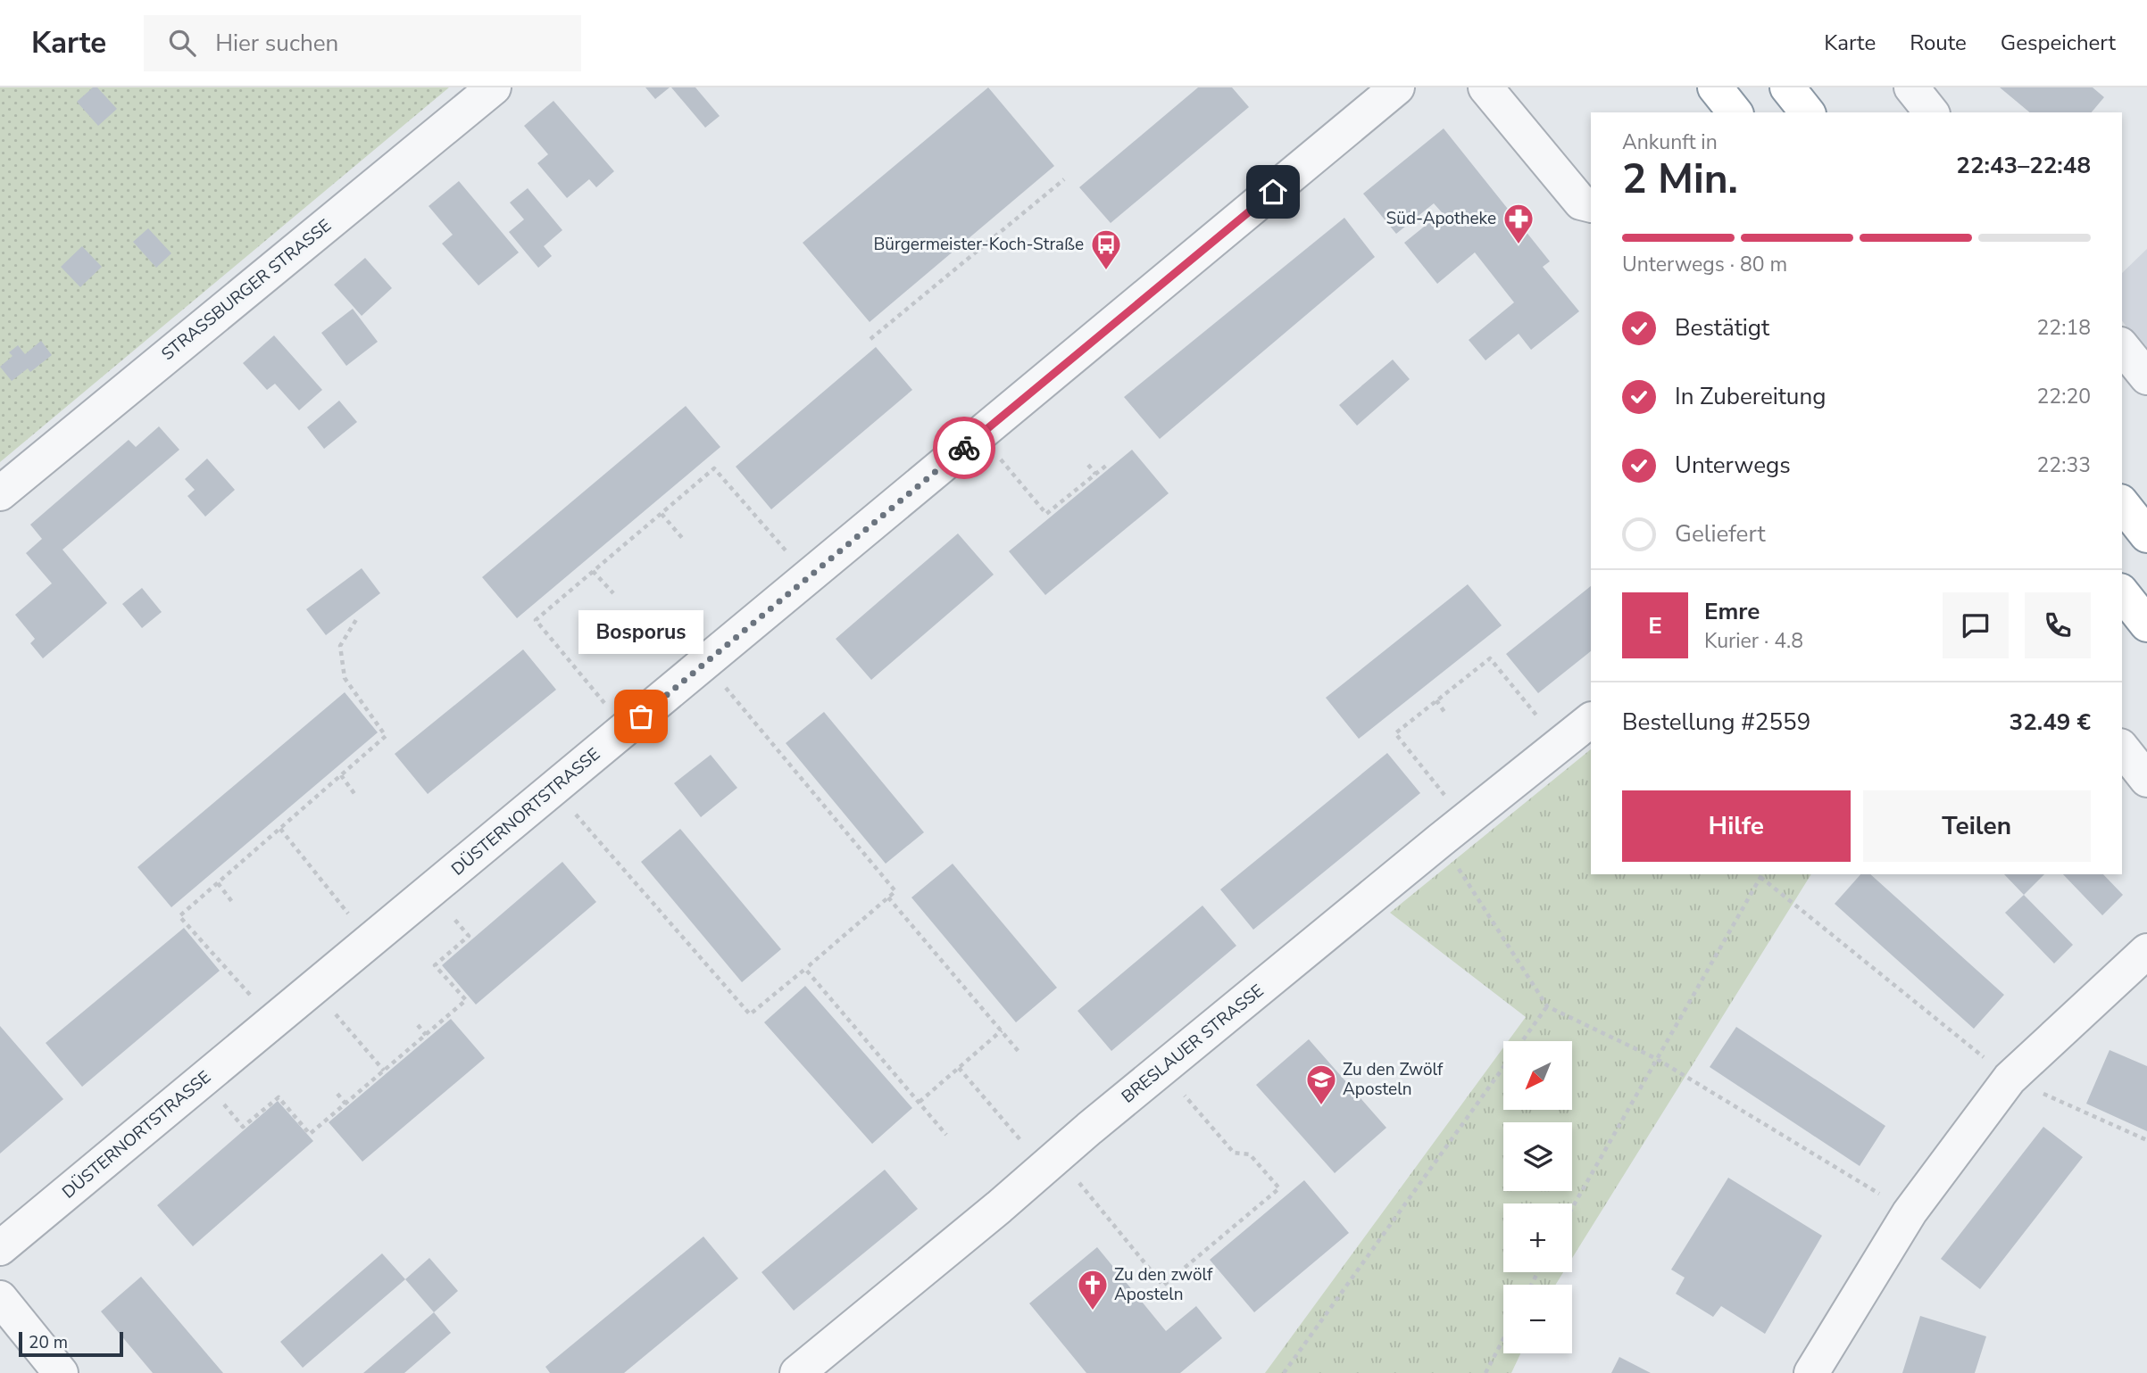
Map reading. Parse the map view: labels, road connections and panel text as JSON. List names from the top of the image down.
{
  "streets": {
    "street": ["STRASSBURGER STRASSE", "DÜSTERNORTSTRASSE", "BRESLAUER STRASSE"]
  },
  "places": {
    "pharmacy": ["Süd-Apotheke"],
    "bus stop": ["Bürgermeister-Koch-Straße"],
    "other": ["Bosporus"],
    "school or university": ["Zu den Zwölf Aposteln"],
    "church": ["Zu den zwölf Aposteln"]
  },
  "scale_bar": "20 m",
  "north": "bottom left",
  "page": {
    "header": "Karte",
    "search": "Hier suchen",
    "nav": ["Karte", "Route", "Gespeichert"],
    "heading": ["2 Min.", "Ankunft in", "22:43–22:48"],
    "panel": [
      "Emre",
      "Kurier · 4.8",
      "Bestellung #2559",
      "32.49 €"
    ],
    "bar": "Unterwegs · 80 m",
    "list": [
      ["Bestätigt", "22:18"],
      ["In Zubereitung", "22:20"],
      ["Unterwegs", "22:33"],
      "Geliefert"
    ],
    "round": "E",
    "bubble": "Bosporus",
    "buttons": ["Hilfe", "Teilen"],
    "map_buttons": ["+", "−"],
    "scale": "20 m"
  }
}
